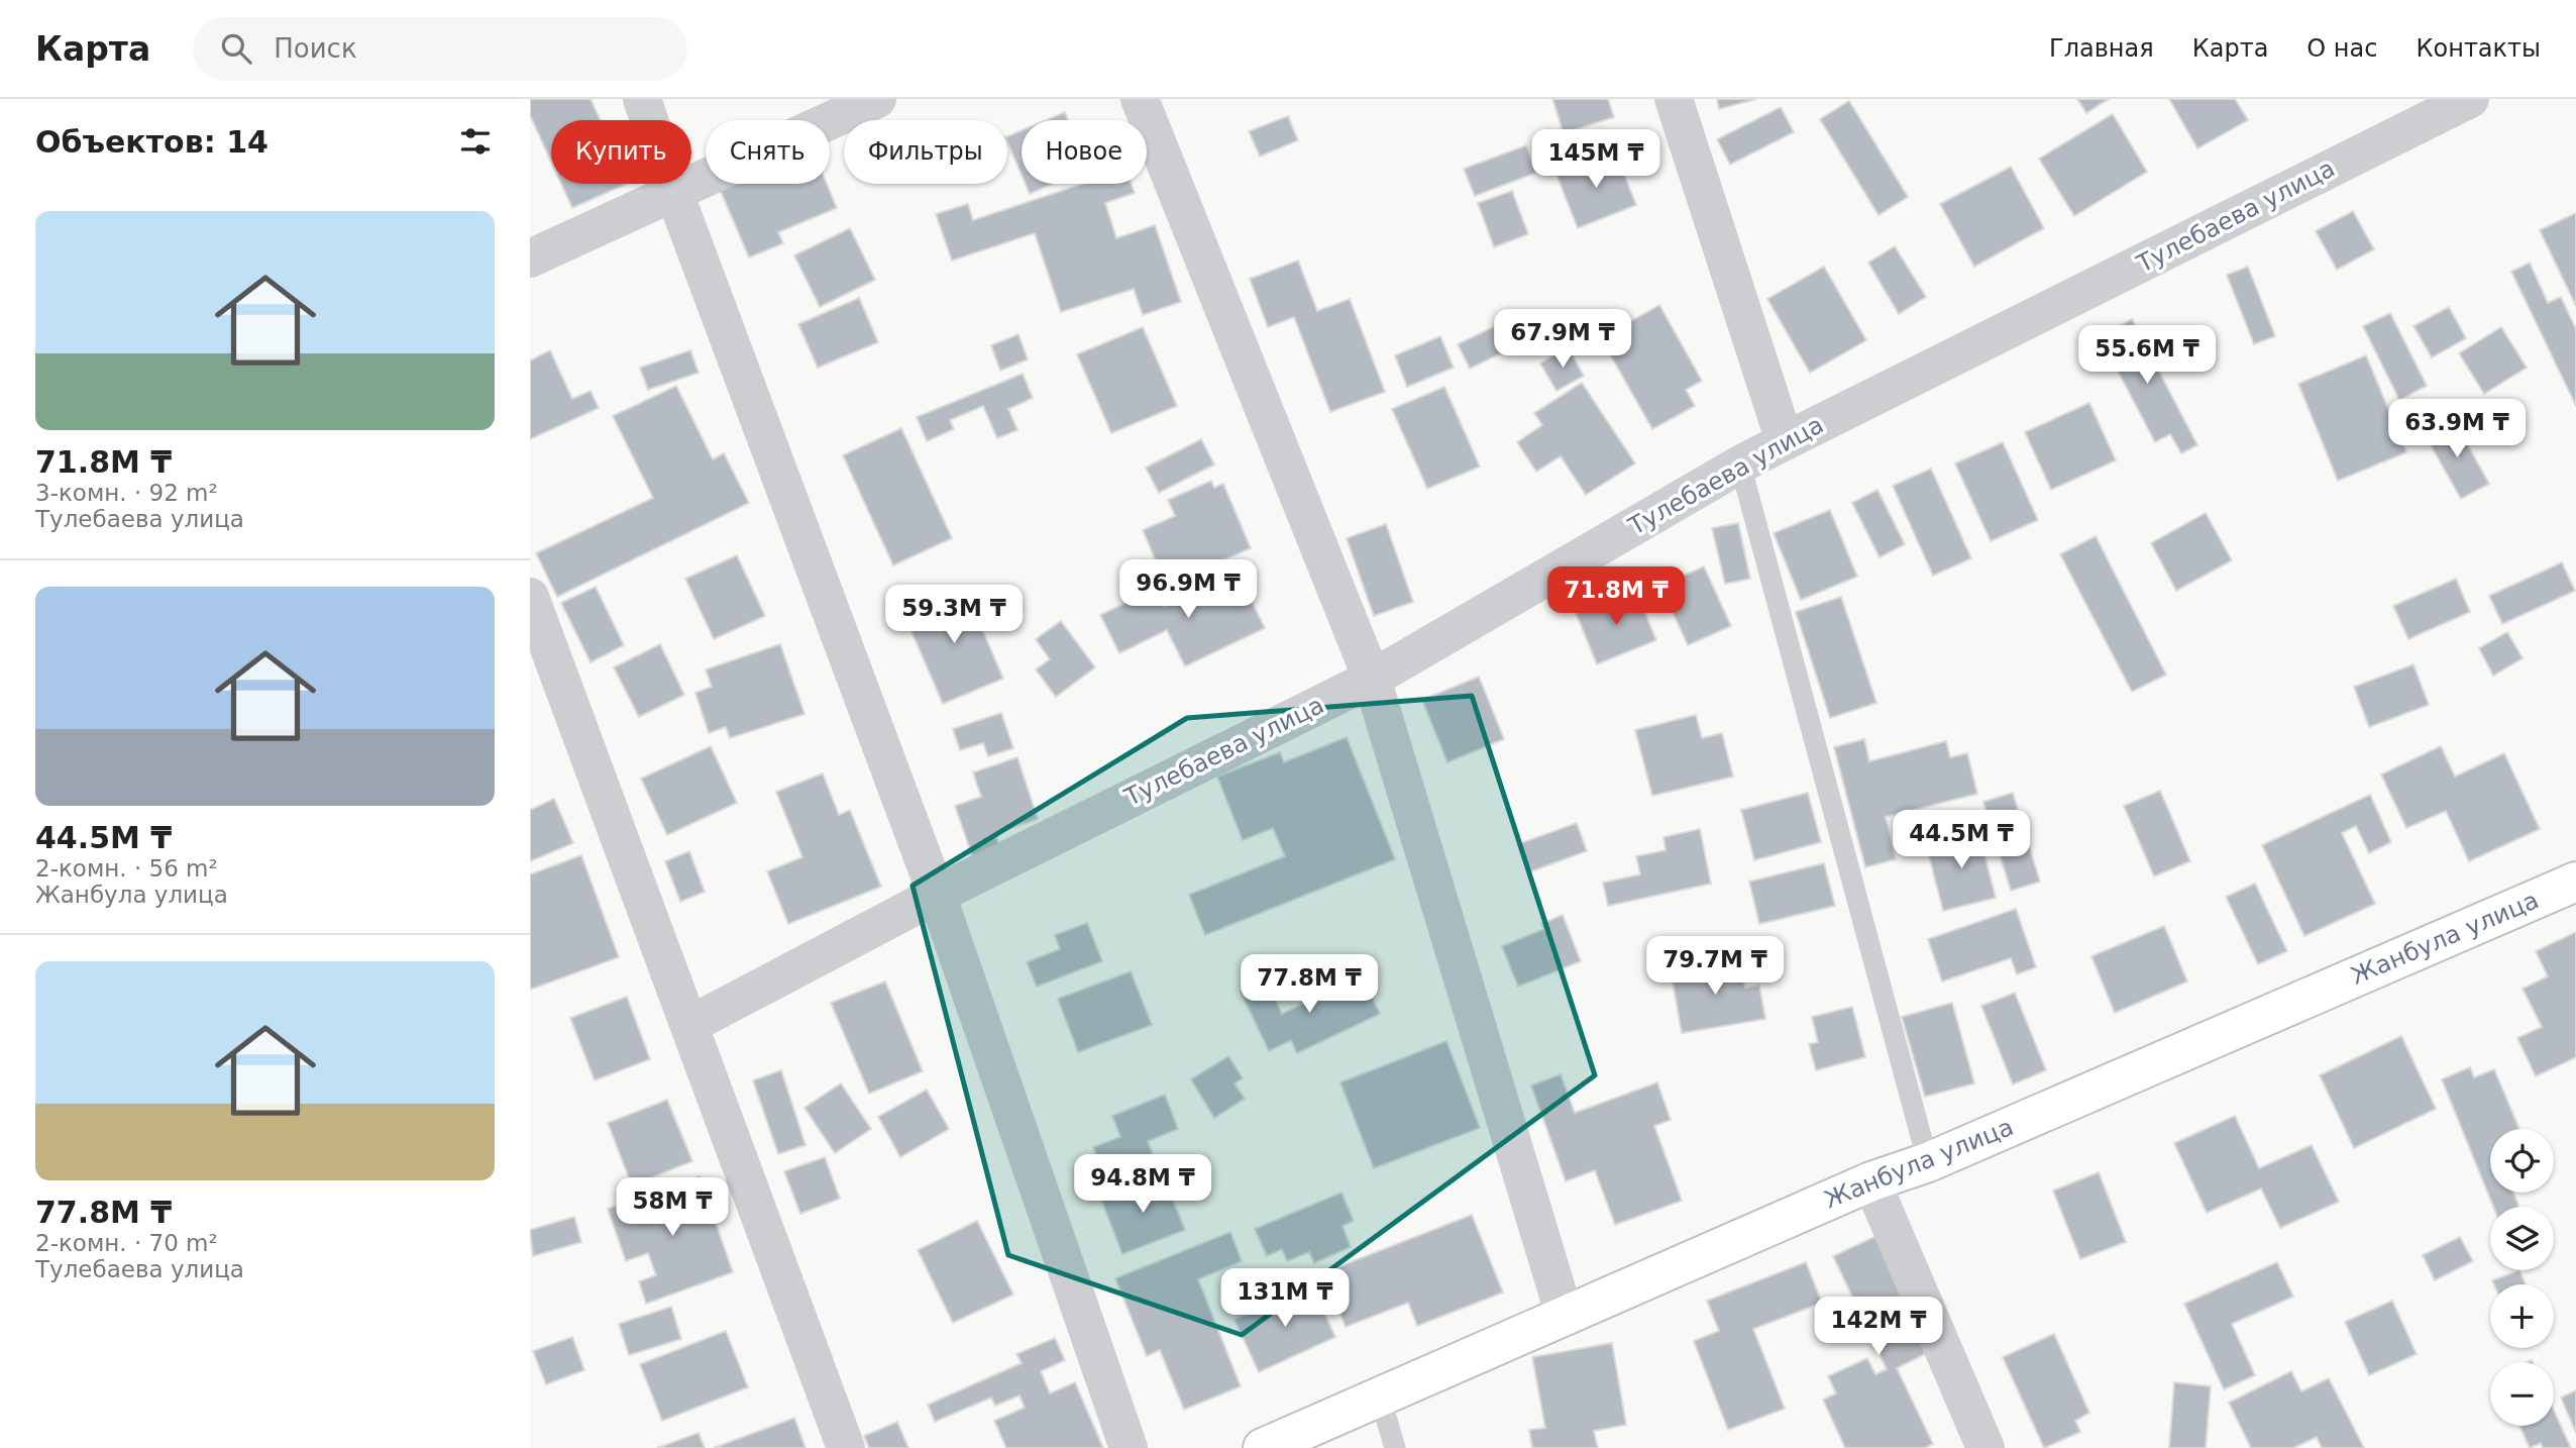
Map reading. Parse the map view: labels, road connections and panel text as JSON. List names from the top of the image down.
{
  "streets": {
    "street": ["Тулебаева улица", "Жанбула улица"]
  },
  "page": {
    "header": "Карта",
    "search": "Поиск",
    "nav": [
      "Главная",
      "Карта",
      "О нас",
      "Контакты"
    ],
    "heading": "Объектов: 14",
    "chip": [
      "Купить",
      "Снять",
      "Фильтры",
      "Новое"
    ],
    "price": [
      "145M ₸",
      "67.9M ₸",
      "55.6M ₸",
      "63.9M ₸",
      "96.9M ₸",
      "71.8M ₸",
      "59.3M ₸",
      "44.5M ₸",
      "79.7M ₸",
      "77.8M ₸",
      "94.8M ₸",
      "58M ₸",
      "131M ₸",
      "142M ₸"
    ],
    "list": [
      {
        "name": "71.8M ₸",
        "note": "3-комн. · 92 m² · Тулебаева улица"
      },
      {
        "name": "44.5M ₸",
        "note": "2-комн. · 56 m² · Жанбула улица"
      },
      {
        "name": "77.8M ₸",
        "note": "2-комн. · 70 m² · Тулебаева улица"
      }
    ],
    "map_buttons": ["+", "−"]
  }
}
